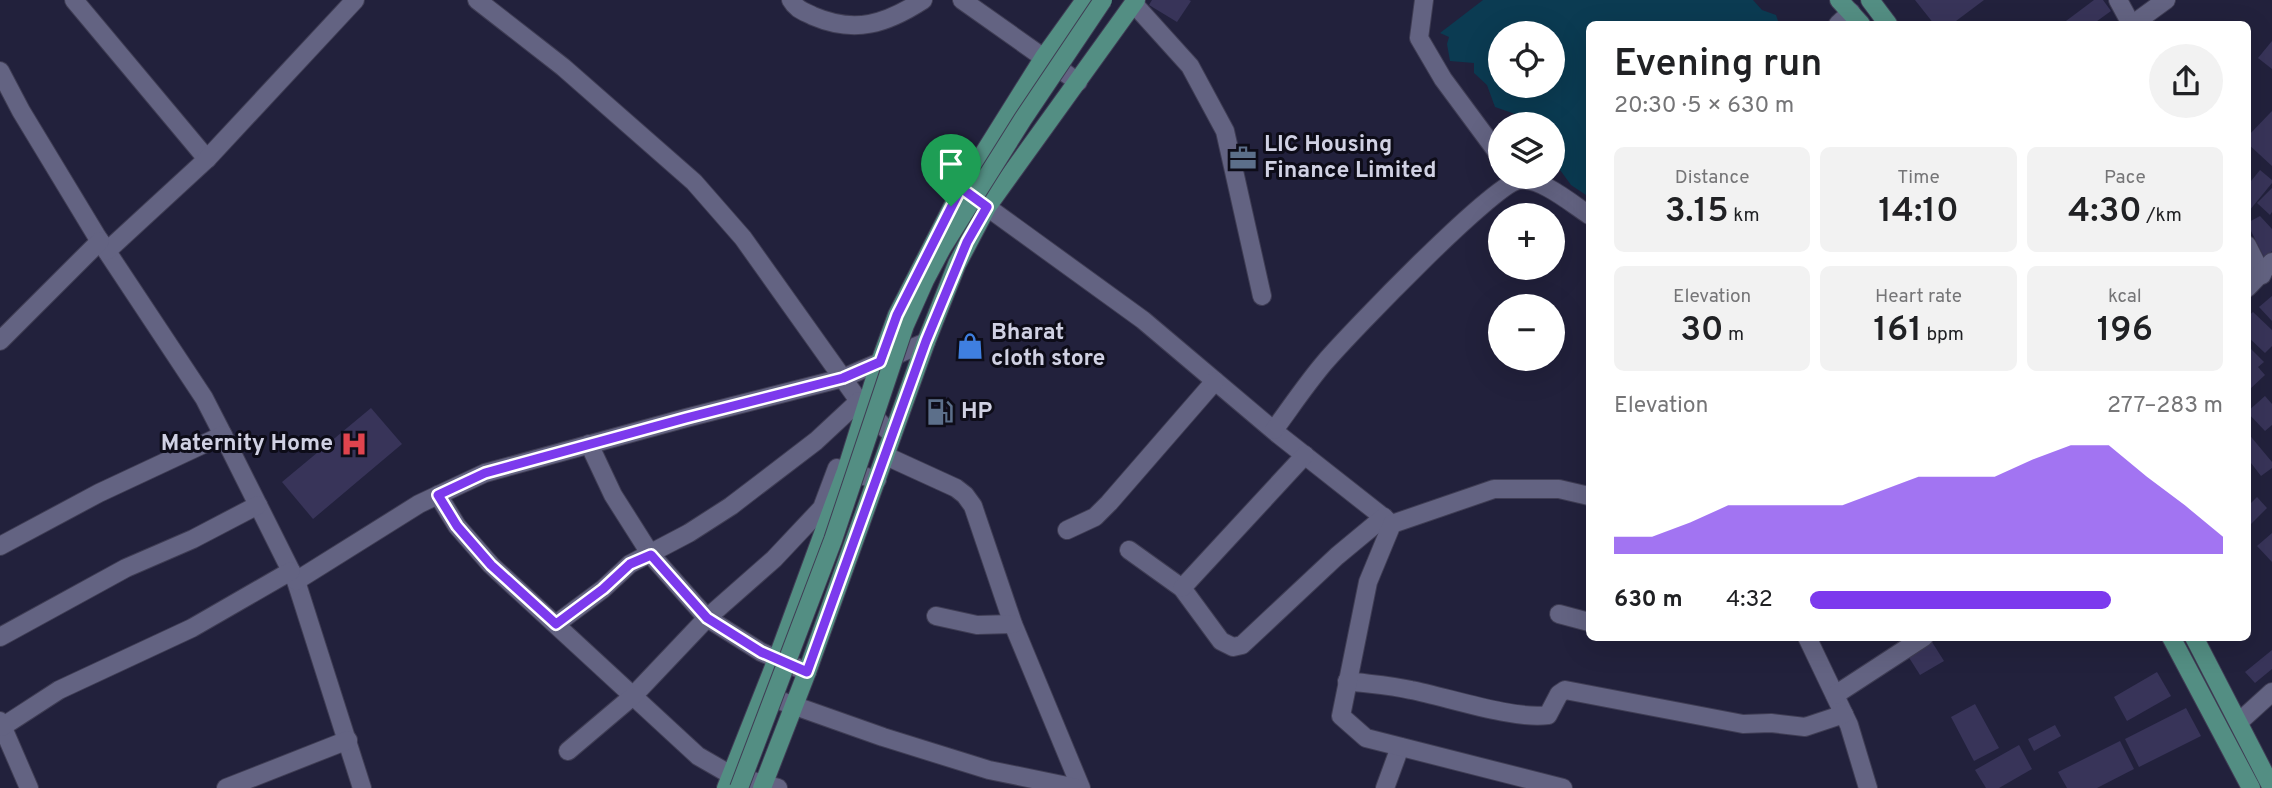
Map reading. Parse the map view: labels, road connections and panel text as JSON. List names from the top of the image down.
{
  "places": {
    "office": ["LIC Housing Finance Limited"],
    "shop": ["Bharat cloth store"],
    "fuel station": ["HP"],
    "hospital": ["Maternity Home"]
  },
  "page": {
    "map_buttons": ["+", "−"],
    "heading": ["Evening run", "20:30 · 5 × 630 m"],
    "stats": [
      ["Distance", "3.15 km"],
      ["Time", "14:10"],
      ["Pace", "4:30 /km"],
      ["Elevation", "30 m"],
      ["Heart rate", "161 bpm"],
      ["kcal", "196"]
    ],
    "chart": ["Elevation", "277–283 m"],
    "list": [
      {
        "name": "630 m",
        "note": "4:32"
      }
    ]
  }
}
